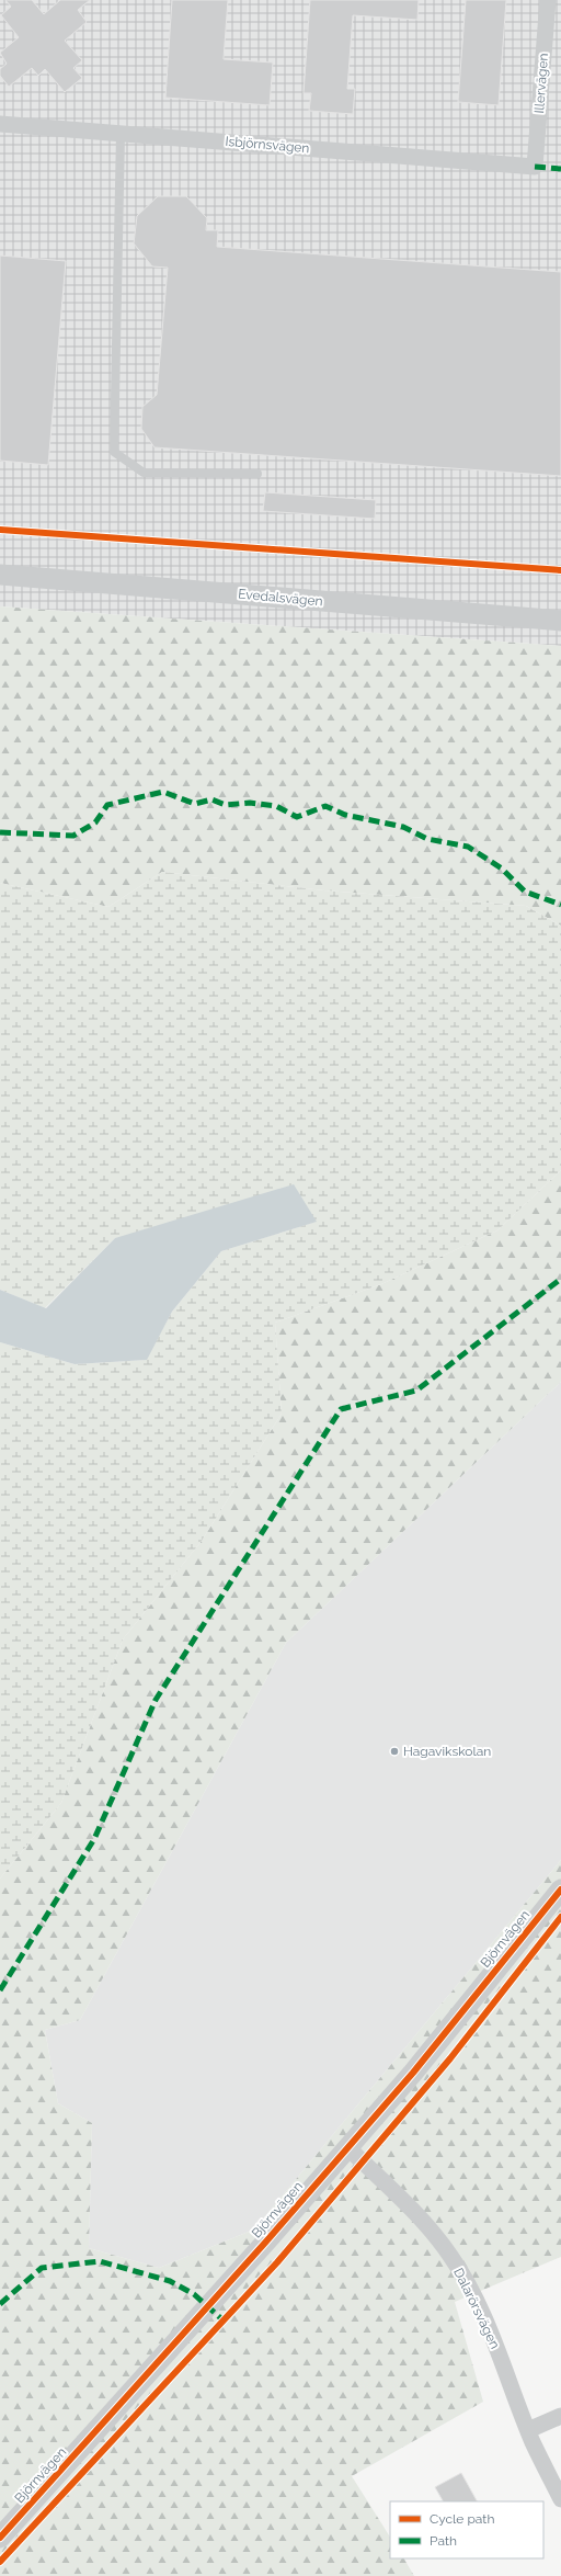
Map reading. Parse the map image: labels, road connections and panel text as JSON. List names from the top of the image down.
{
  "streets": {
    "street": [
      "Illervägen",
      "Isbjörnsvägen",
      "Evedalsvägen",
      "Björnvägen",
      "Dalarörsvägen"
    ]
  },
  "crossings": [
    ["Illervägen", "Isbjörnsvägen"],
    ["Björnvägen", "Dalarörsvägen"]
  ],
  "places": ["Hagavikskolan"],
  "legend": ["Cycle path", "Path"]
}
